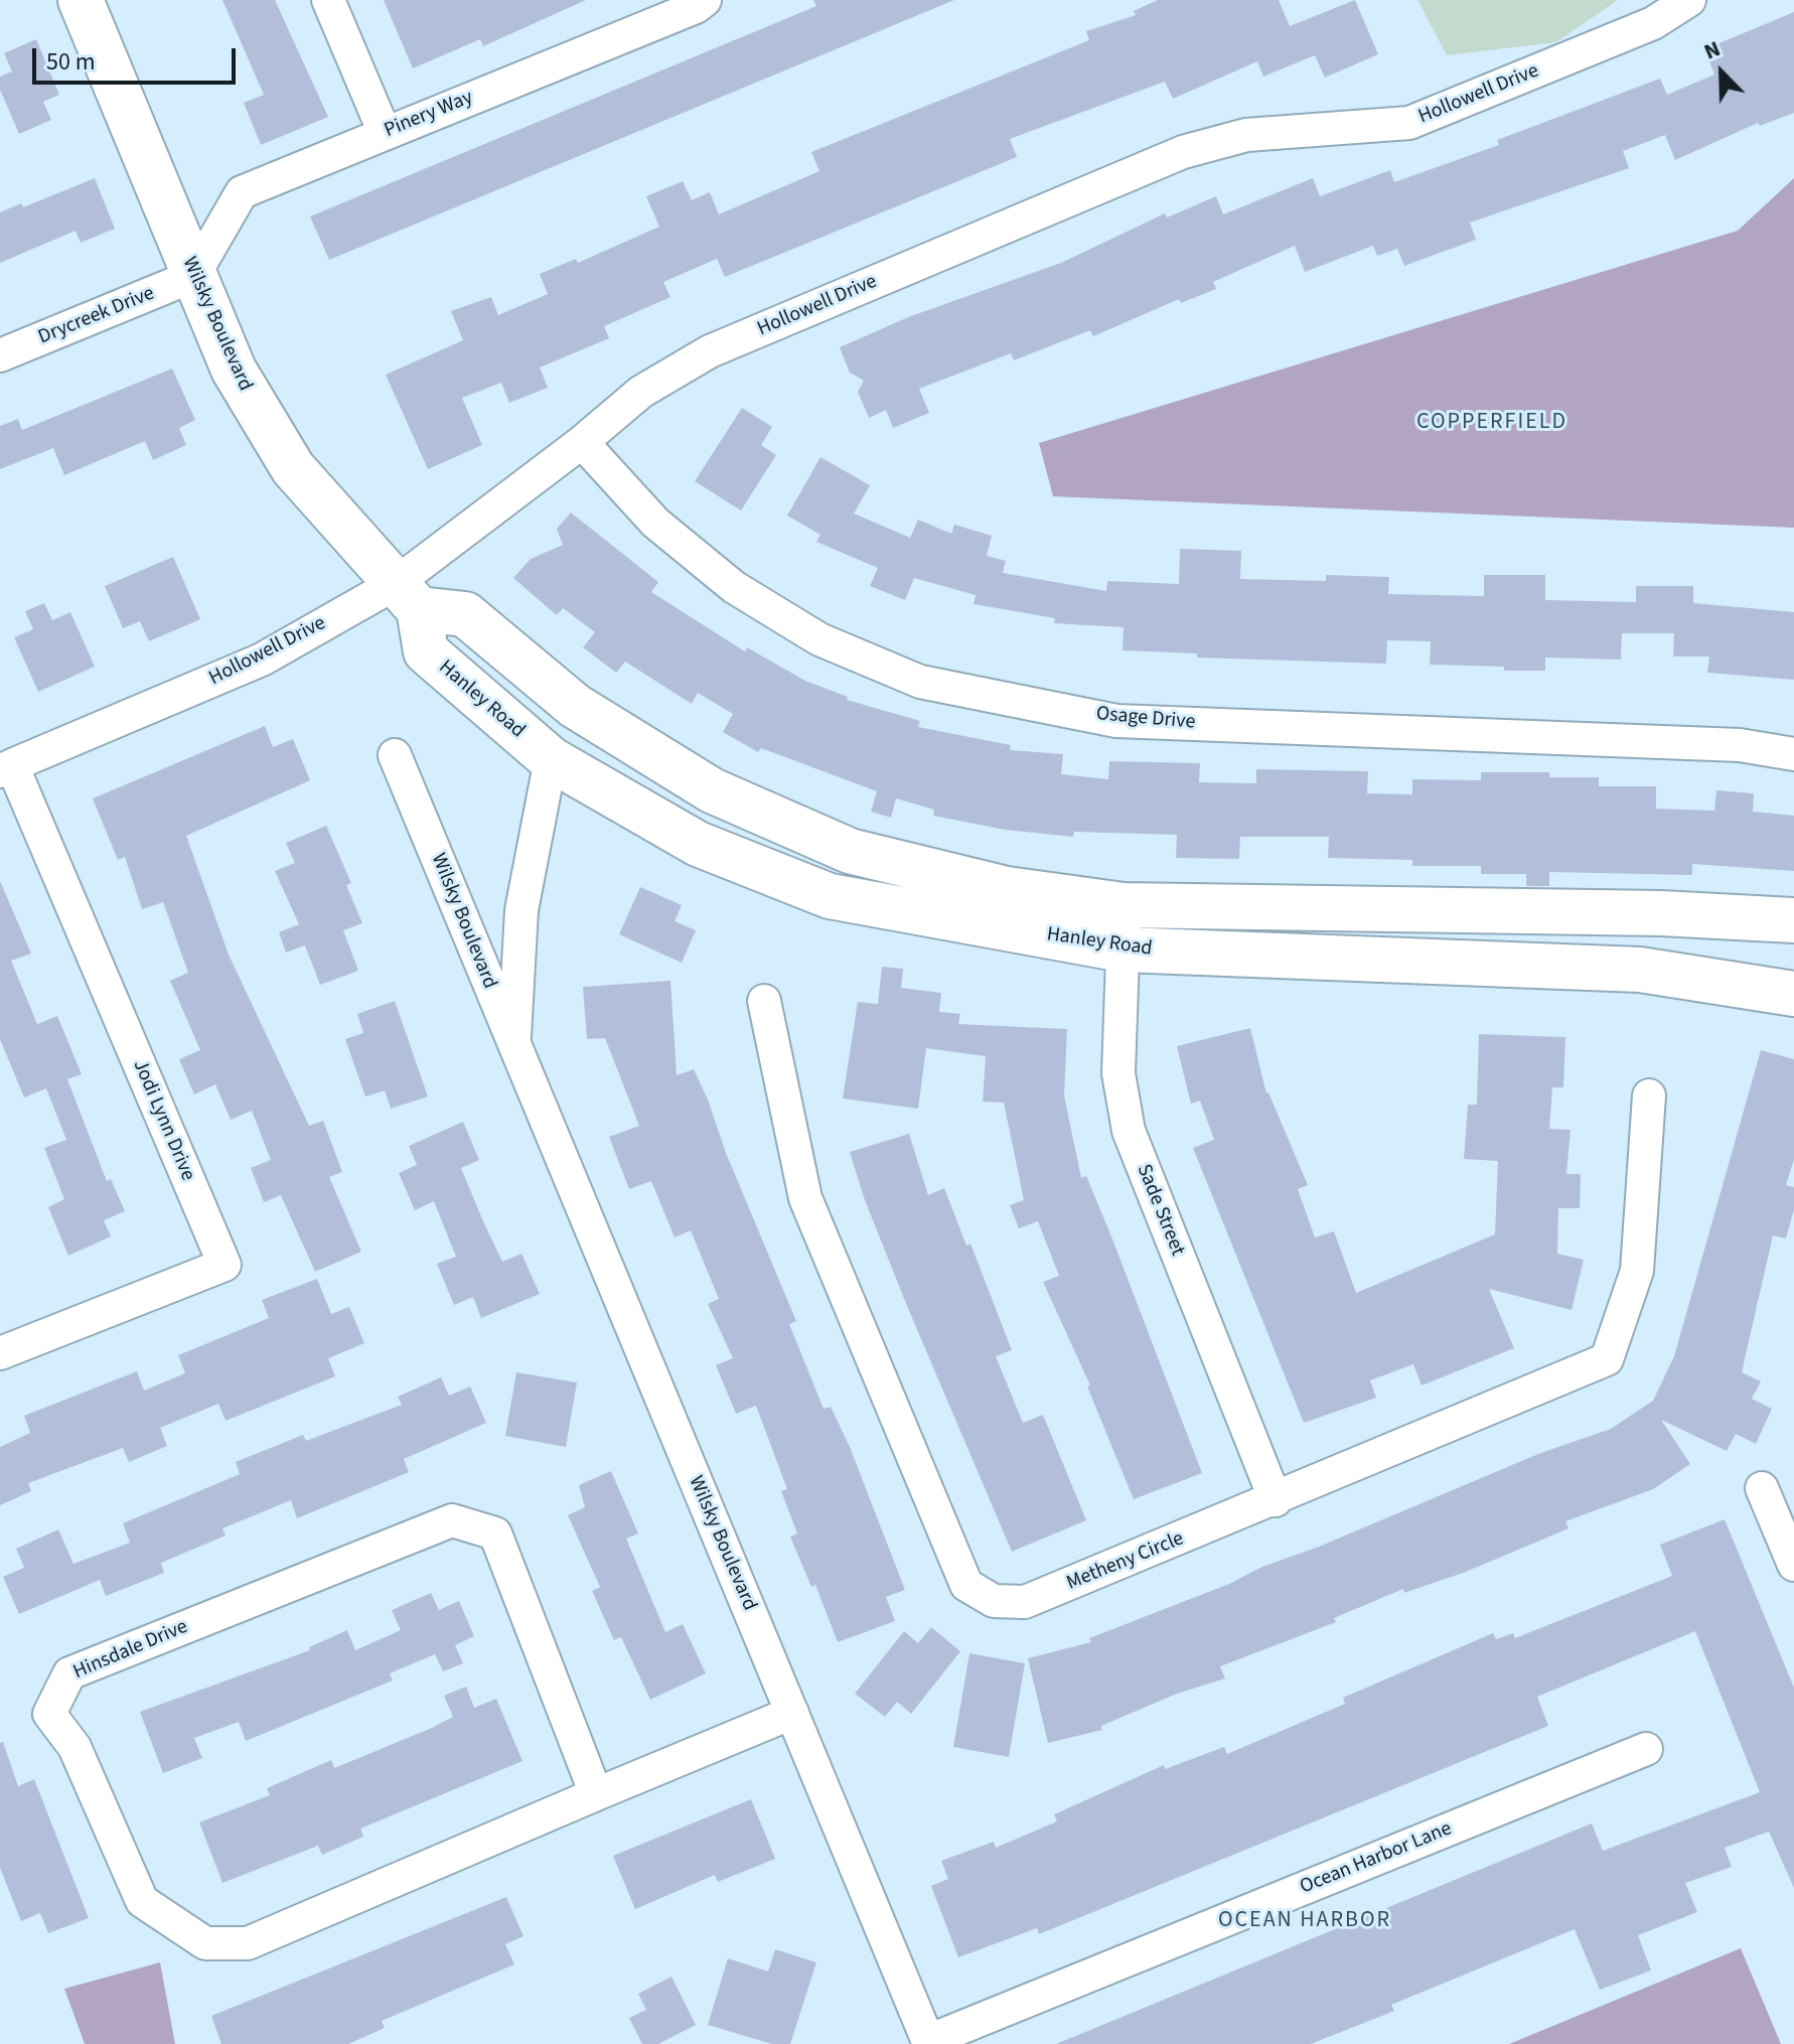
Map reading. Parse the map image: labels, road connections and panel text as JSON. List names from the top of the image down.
{
  "streets": {
    "main road": ["Wilsky Boulevard", "Hanley Road"],
    "street": [
      "Hollowell Drive",
      "Pinery Way",
      "Drycreek Drive",
      "Osage Drive",
      "Jodi Lynn Drive",
      "Sade Street",
      "Metheny Circle",
      "Hinsdale Drive",
      "Ocean Harbor Lane"
    ]
  },
  "crossings": [
    ["Hollowell Drive", "Wilsky Boulevard"],
    ["Hollowell Drive", "Hanley Road"],
    ["Hollowell Drive", "Osage Drive"],
    ["Hollowell Drive", "Jodi Lynn Drive"],
    ["Pinery Way", "Drycreek Drive"],
    ["Pinery Way", "Wilsky Boulevard"],
    ["Drycreek Drive", "Wilsky Boulevard"],
    ["Wilsky Boulevard", "Hanley Road"],
    ["Wilsky Boulevard", "Hinsdale Drive"],
    ["Wilsky Boulevard", "Ocean Harbor Lane"],
    ["Hanley Road", "Sade Street"],
    ["Sade Street", "Metheny Circle"]
  ],
  "districts": ["COPPERFIELD", "OCEAN HARBOR"],
  "scale_bar": "50 m",
  "north": "top left"
}
